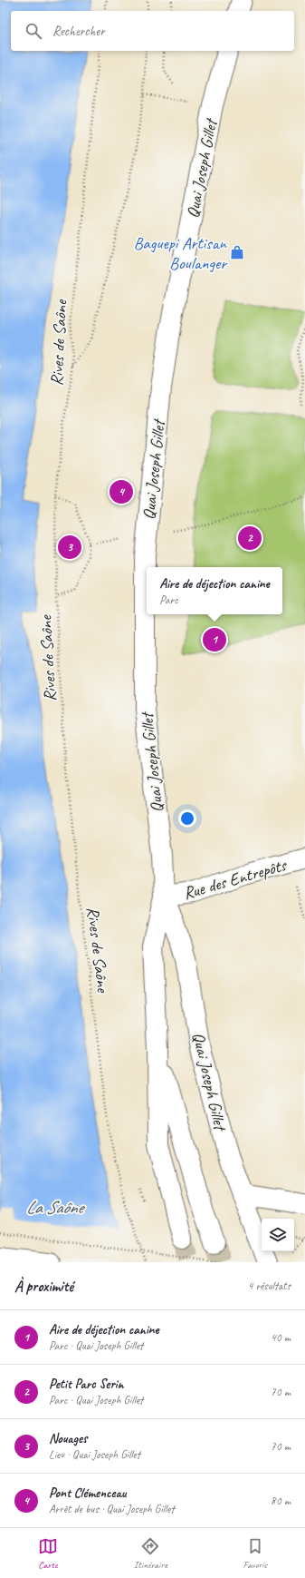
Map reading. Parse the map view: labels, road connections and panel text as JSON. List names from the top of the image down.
{
  "streets": {
    "main road": ["Quai Joseph Gillet", "Rue des Entrepôts"],
    "path": ["Rives de Saône"]
  },
  "crossings": [
    ["Quai Joseph Gillet", "Rue des Entrepôts"]
  ],
  "water": ["La Saône"],
  "places": {
    "shop": ["Baguepi Artisan Boulanger"]
  },
  "page": {
    "search": "Rechercher",
    "pins": [
      "4",
      "2",
      "3",
      "1"
    ],
    "popup": ["Aire de déjection canine", "Parc"],
    "heading": ["À proximité", "4 résultats"],
    "list": [
      {
        "mark": "1",
        "name": "Aire de déjection canine",
        "note": "Parc · Quai Joseph Gillet",
        "value": "40 m"
      },
      {
        "mark": "2",
        "name": "Petit Parc Serin",
        "note": "Parc · Quai Joseph Gillet",
        "value": "70 m"
      },
      {
        "mark": "3",
        "name": "Nouages",
        "note": "Lieu · Quai Joseph Gillet",
        "value": "70 m"
      },
      {
        "mark": "4",
        "name": "Pont Clémenceau",
        "note": "Arrêt de bus · Quai Joseph Gillet",
        "value": "80 m"
      }
    ],
    "nav": ["Carte", "Itinéraire", "Favoris"]
  }
}
